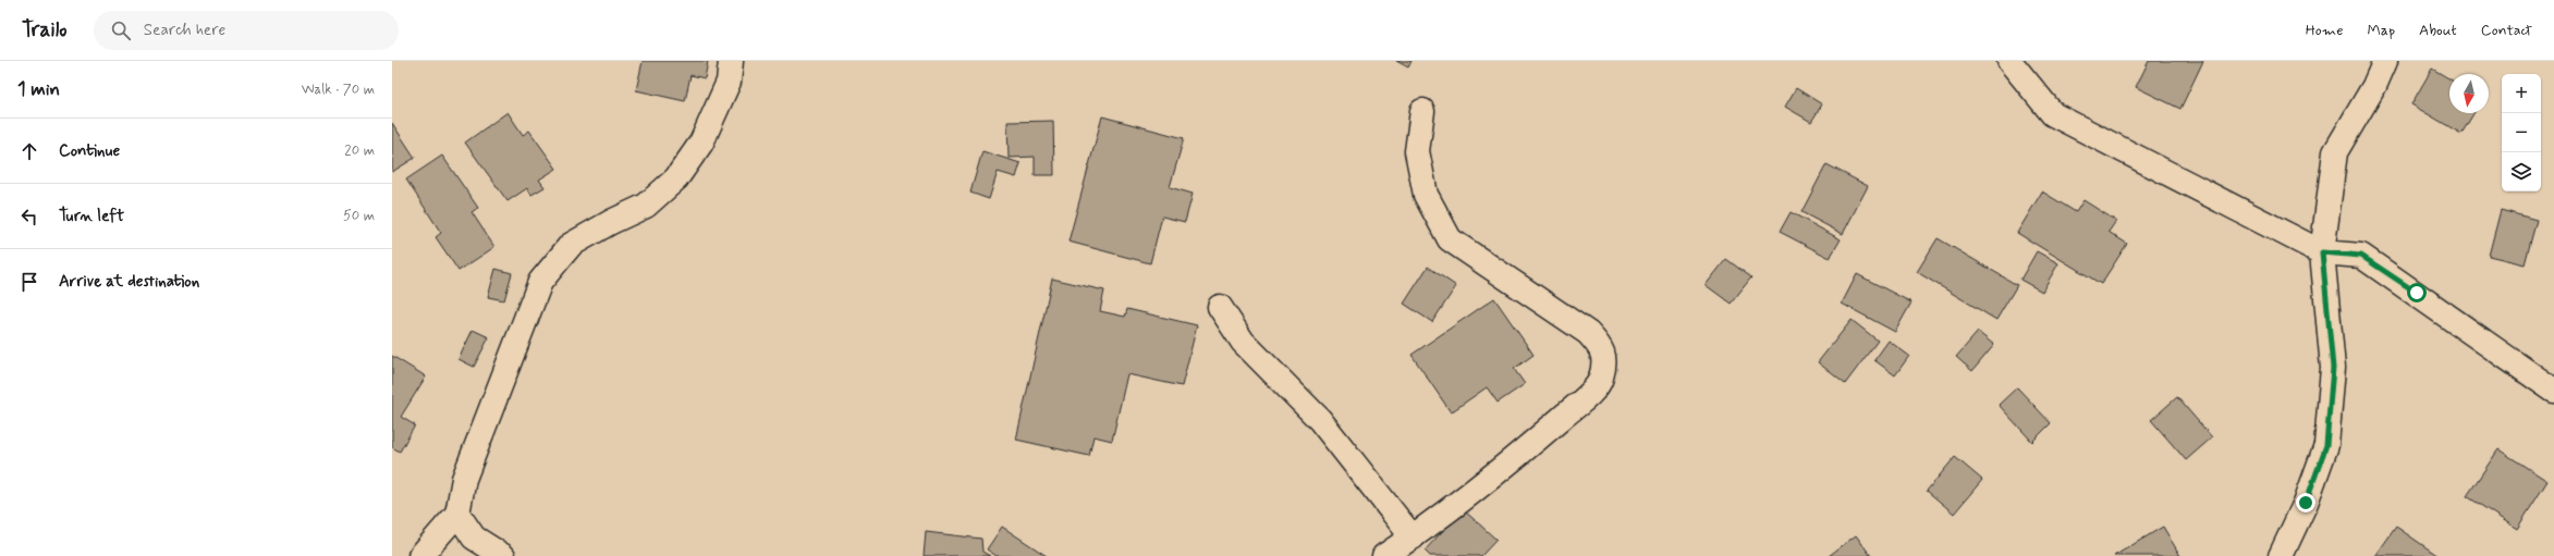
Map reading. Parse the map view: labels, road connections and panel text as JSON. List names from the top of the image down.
{
  "north": "bottom",
  "page": {
    "header": "Trailo",
    "search": "Search here",
    "nav": [
      "Home",
      "Map",
      "About",
      "Contact"
    ],
    "heading": ["1 min", "Walk · 70 m"],
    "map_buttons": ["+", "−"],
    "list": [
      ["Continue", "20 m"],
      ["Turn left", "50 m"],
      "Arrive at destination"
    ]
  }
}
